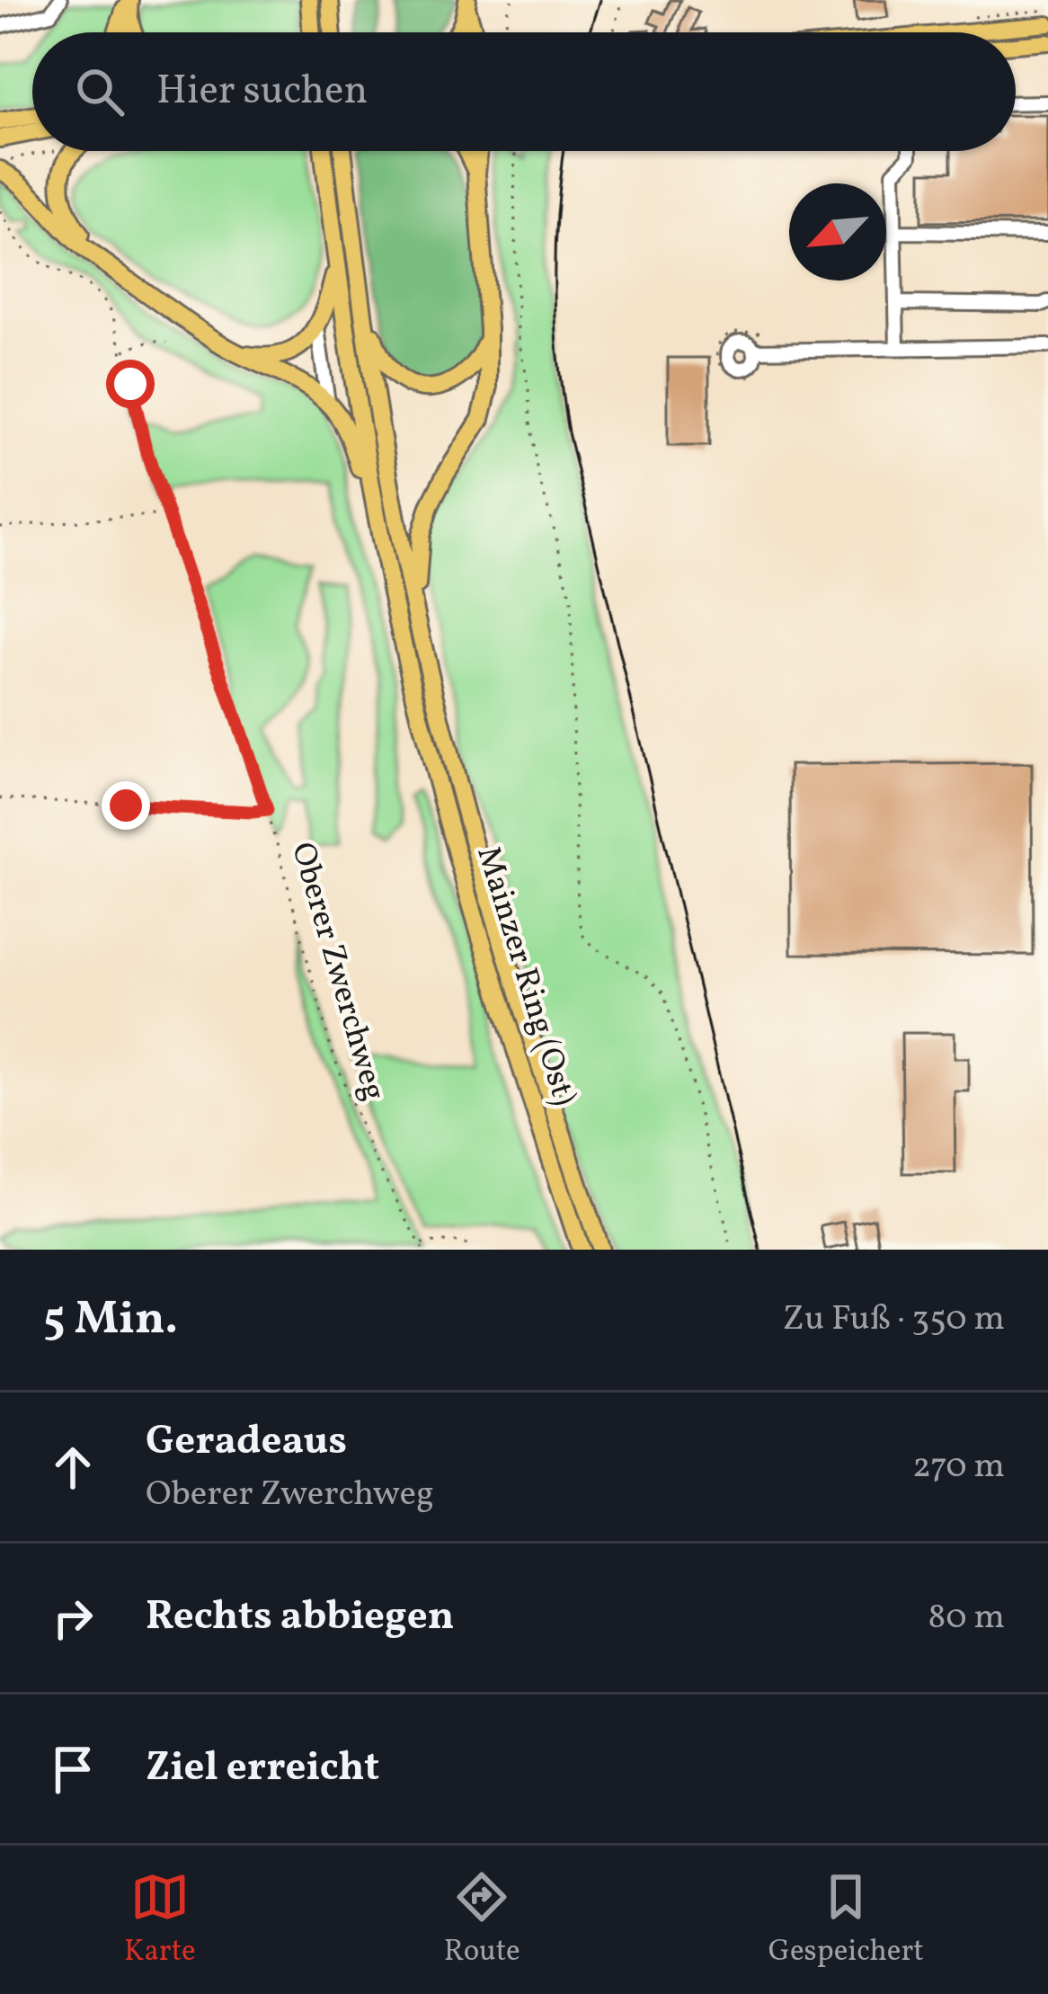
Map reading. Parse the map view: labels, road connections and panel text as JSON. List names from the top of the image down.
{
  "streets": {
    "highway": ["Mainzer Ring (Ost)"],
    "path": ["Oberer Zwerchweg"]
  },
  "north": "bottom left",
  "page": {
    "search": "Hier suchen",
    "heading": ["5 Min.", "Zu Fuß · 350 m"],
    "list": [
      ["Geradeaus", "Oberer Zwerchweg", "270 m"],
      ["Rechts abbiegen", "80 m"],
      "Ziel erreicht"
    ],
    "nav": ["Karte", "Route", "Gespeichert"]
  }
}
